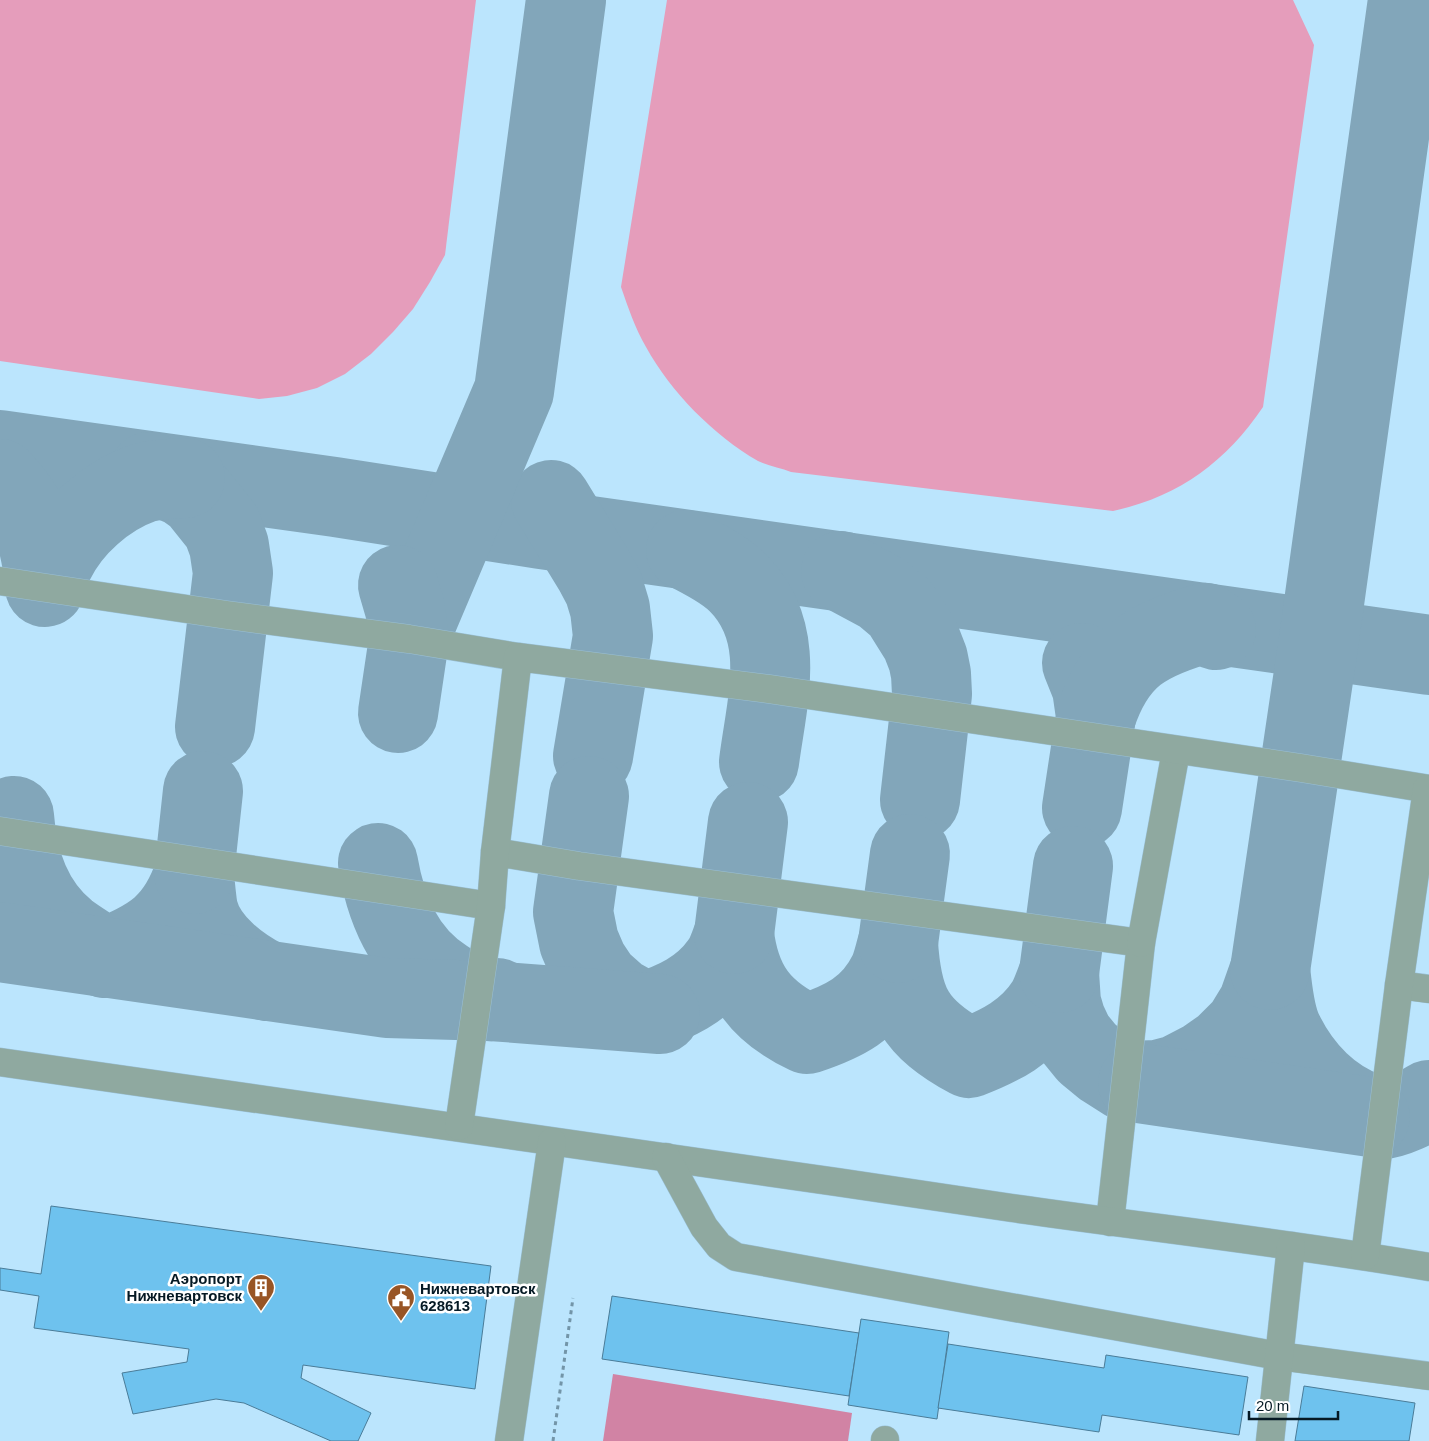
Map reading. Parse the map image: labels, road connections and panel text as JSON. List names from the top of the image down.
{
  "places": {
    "building": ["Аэропорт Нижневартовск"],
    "public building": ["Нижневартовск 628613"]
  },
  "scale_bar": "20 m"
}
